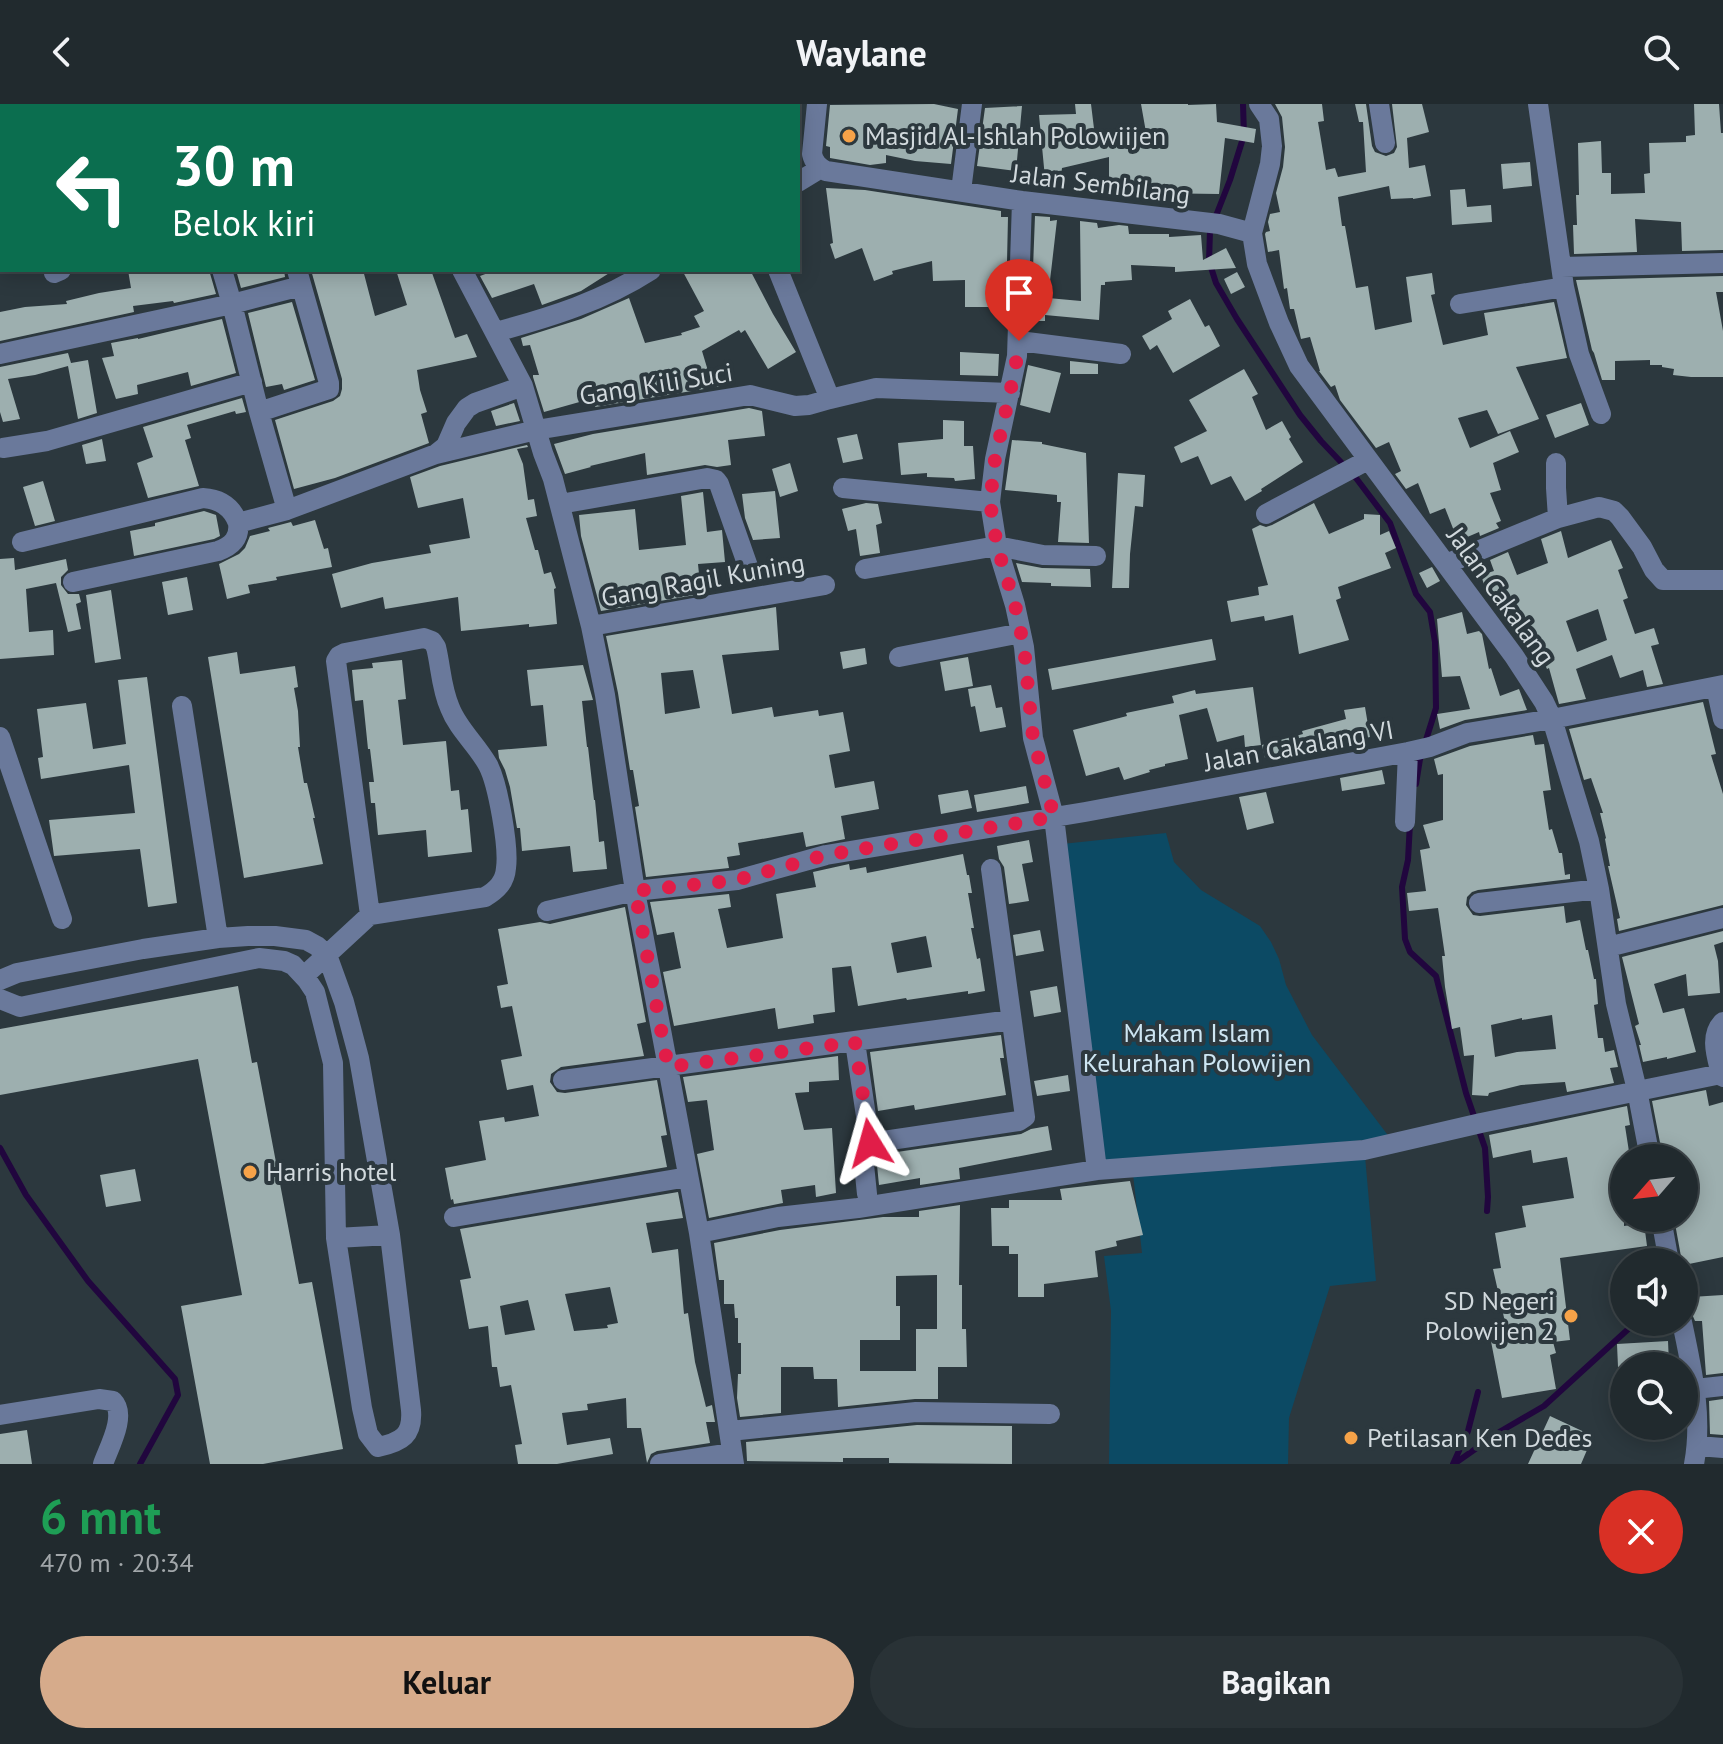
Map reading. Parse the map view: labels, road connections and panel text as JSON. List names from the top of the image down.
{
  "streets": {
    "street": [
      "Jalan Sembilang",
      "Gang Kili Suci",
      "Gang Ragil Kuning",
      "Jalan Cakalang",
      "Jalan Cakalang VI"
    ]
  },
  "crossings": [
    ["Jalan Sembilang", "Jalan Cakalang"],
    ["Jalan Cakalang", "Jalan Cakalang VI"]
  ],
  "parks": ["Makam Islam Kelurahan Polowijen"],
  "places": [
    "Masjid Al-Ishlah Polowiijen",
    "Harris hotel",
    "SD Negeri Polowijen 2",
    "Petilasan Ken Dedes"
  ],
  "north": "bottom left",
  "page": {
    "header": "Waylane",
    "turn": ["30 m", "Belok kiri"],
    "heading": ["6 mnt", "470 m · 20:34"],
    "buttons": ["Keluar", "Bagikan"]
  }
}
